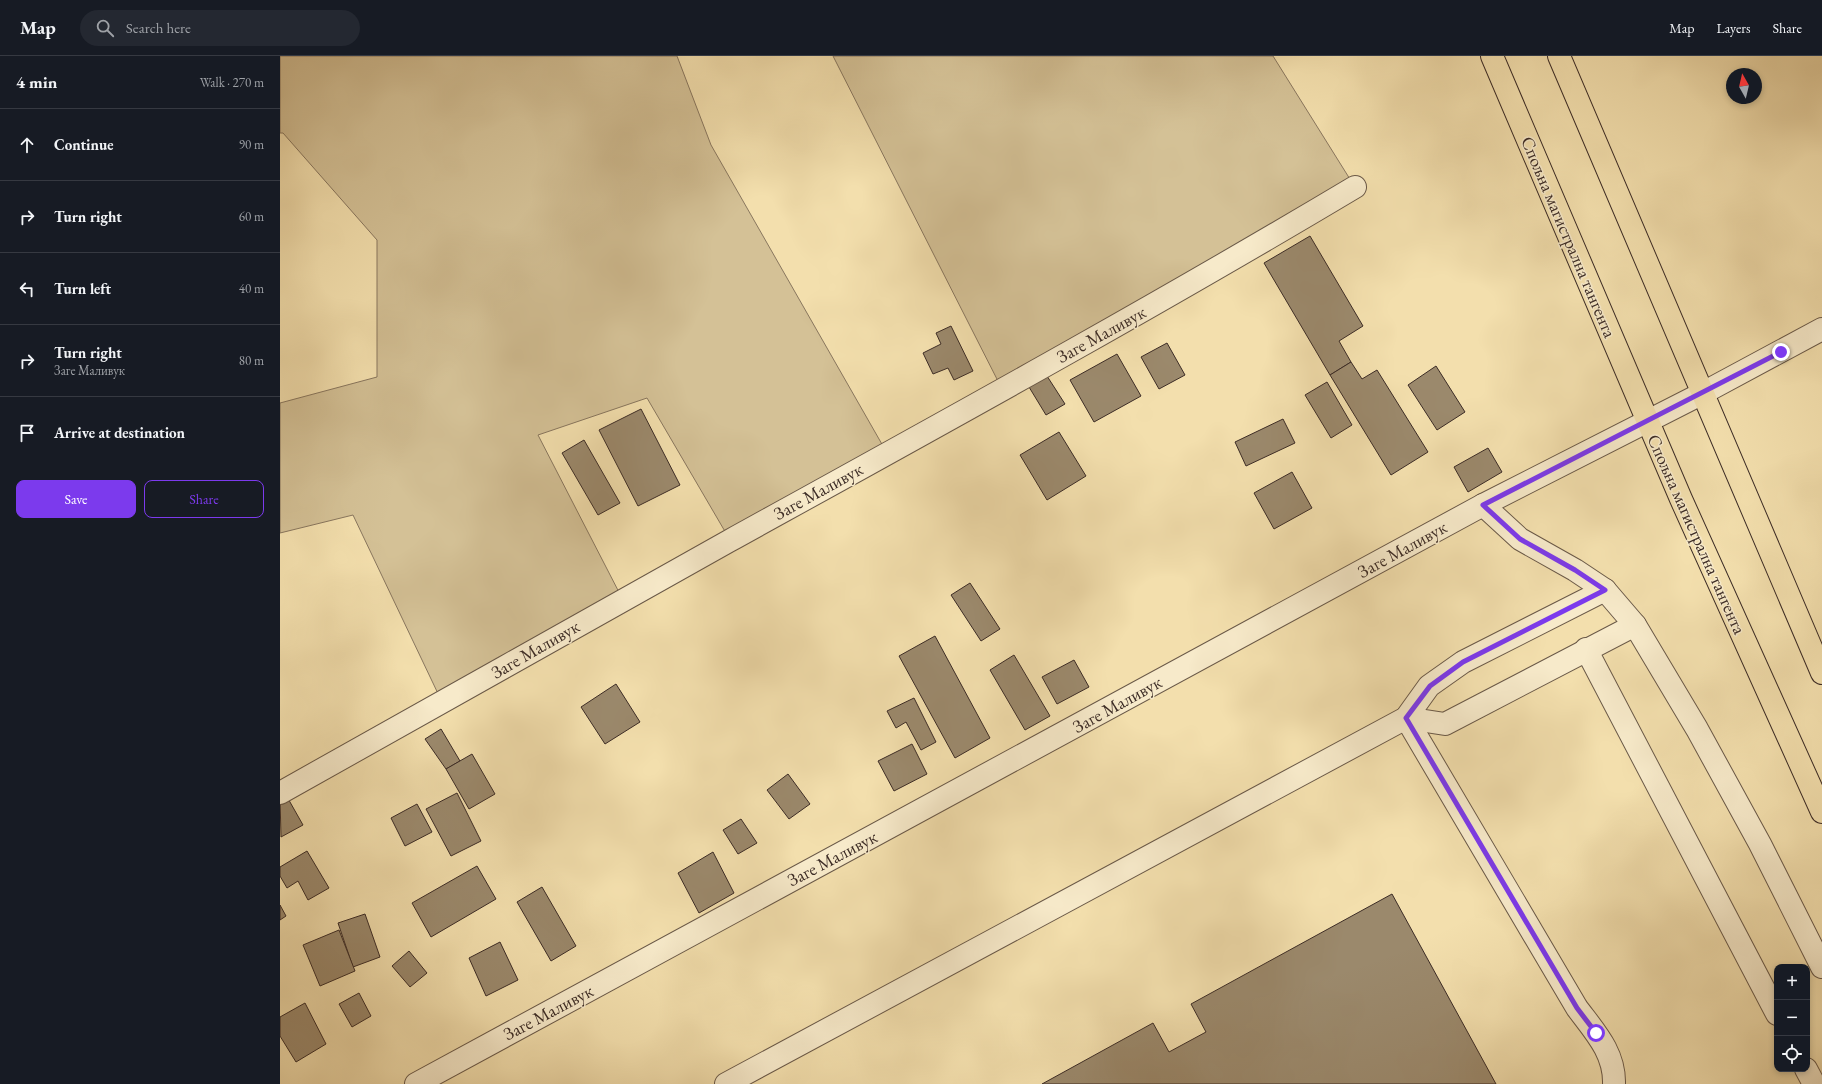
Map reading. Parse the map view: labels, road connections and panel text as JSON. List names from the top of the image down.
{
  "streets": {
    "highway": ["Спољна магистрална тангента"],
    "street": ["Заге Маливук"]
  },
  "crossings": [
    ["Спољна магистрална тангента", "Заге Маливук"]
  ],
  "north": "top",
  "page": {
    "header": "Map",
    "search": "Search here",
    "nav": ["Map", "Layers", "Share"],
    "heading": ["4 min", "Walk · 270 m"],
    "list": [
      ["Continue", "90 m"],
      ["Turn right", "60 m"],
      ["Turn left", "40 m"],
      ["Turn right", "Заге Маливук", "80 m"],
      "Arrive at destination"
    ],
    "buttons": ["Save", "Share"],
    "map_buttons": ["+", "−"]
  }
}
